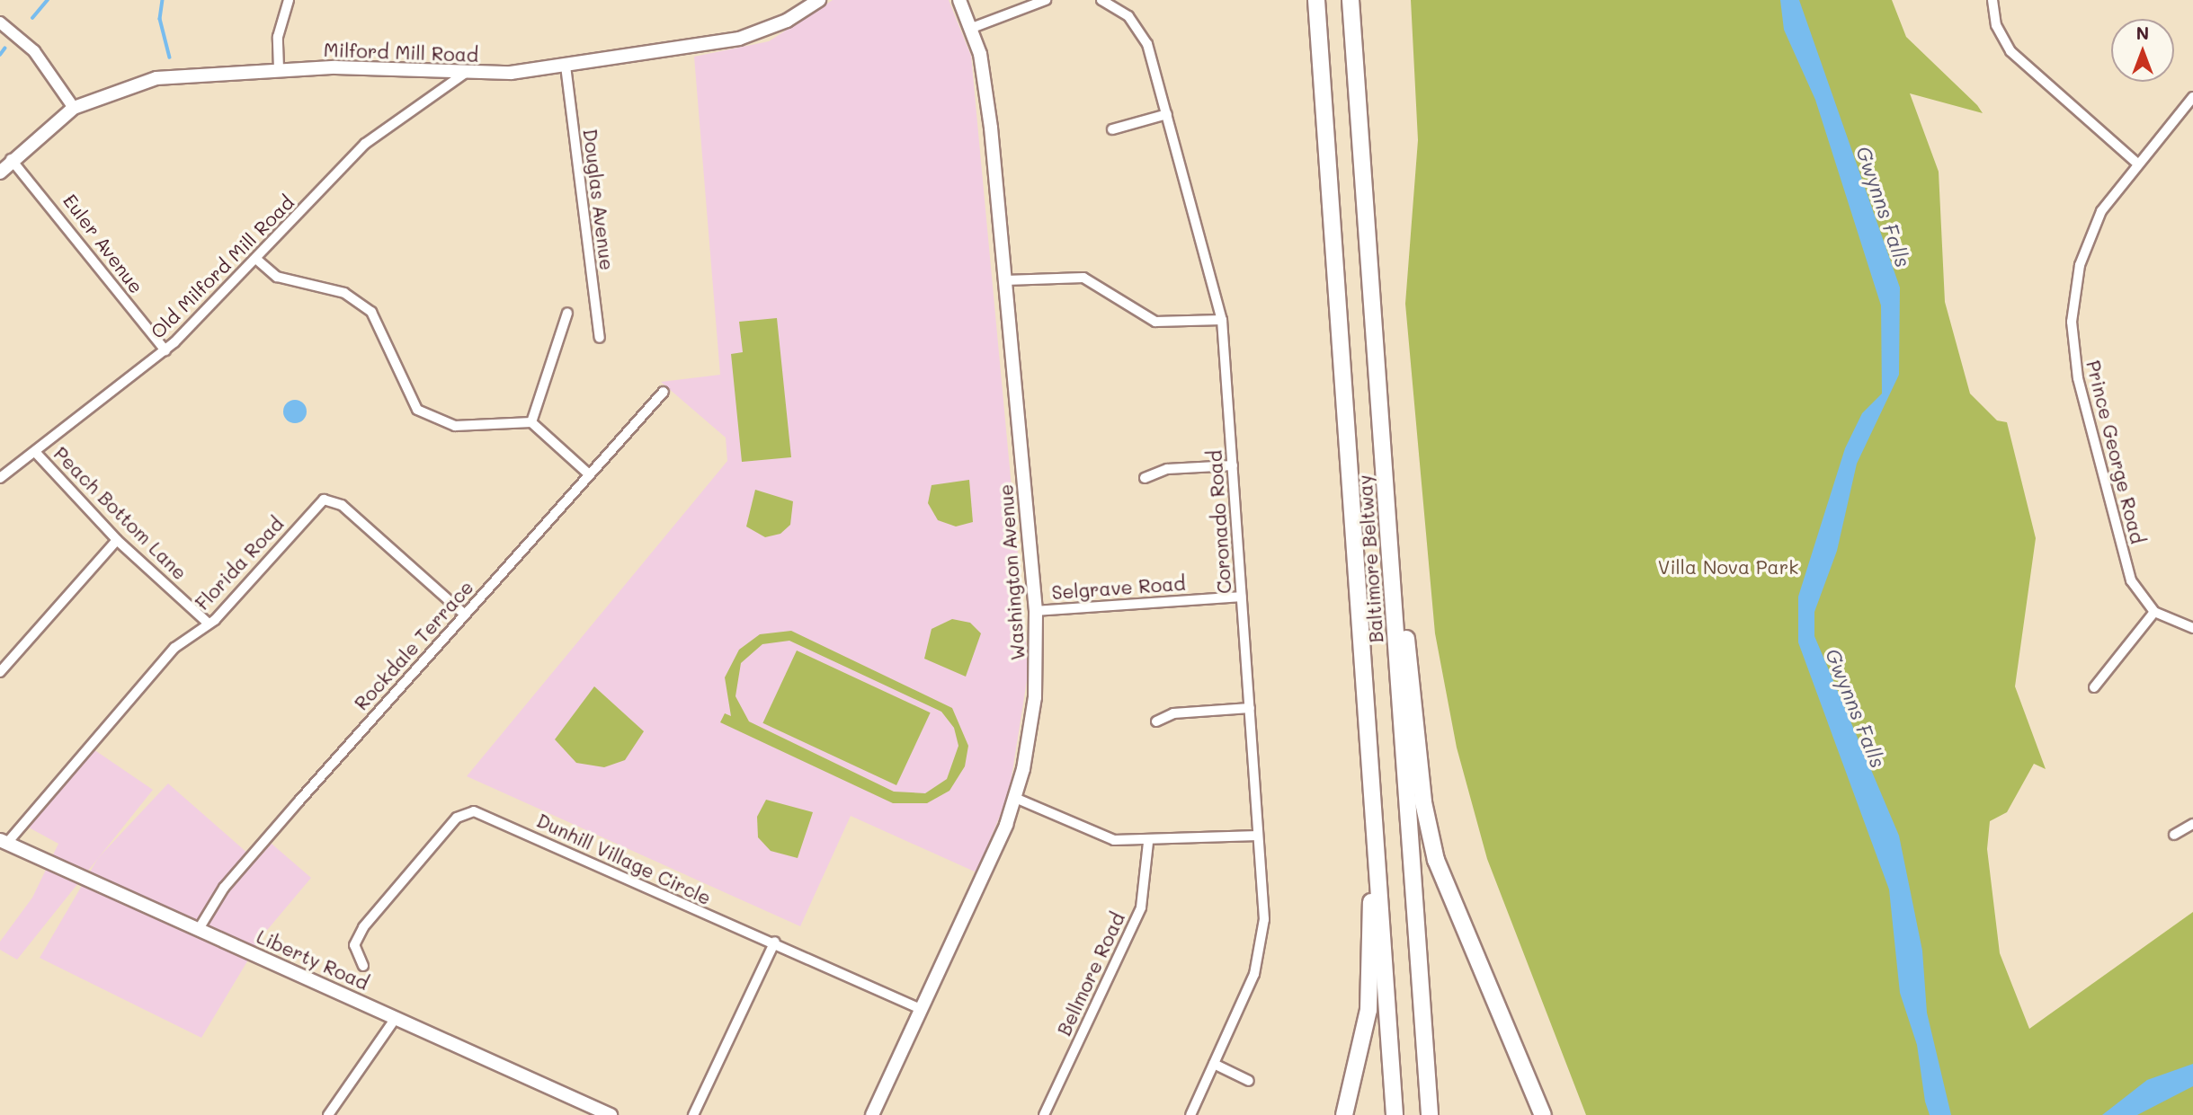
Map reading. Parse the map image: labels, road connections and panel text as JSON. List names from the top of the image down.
{
  "streets": {
    "highway": ["Baltimore Beltway"],
    "main road": ["Milford Mill Road", "Washington Avenue", "Liberty Road"],
    "street": [
      "Douglas Avenue",
      "Euler Avenue",
      "Old Milford Mill Road",
      "Prince George Road",
      "Peach Bottom Lane",
      "Coronado Road",
      "Florida Road",
      "Selgrave Road",
      "Rockdale Terrace",
      "Dunhill Village Circle",
      "Bellmore Road"
    ]
  },
  "crossings": [
    ["Milford Mill Road", "Douglas Avenue"],
    ["Milford Mill Road", "Euler Avenue"],
    ["Milford Mill Road", "Old Milford Mill Road"],
    ["Euler Avenue", "Old Milford Mill Road"],
    ["Old Milford Mill Road", "Peach Bottom Lane"],
    ["Peach Bottom Lane", "Florida Road"],
    ["Coronado Road", "Selgrave Road"],
    ["Florida Road", "Rockdale Terrace"],
    ["Florida Road", "Liberty Road"],
    ["Washington Avenue", "Selgrave Road"],
    ["Rockdale Terrace", "Liberty Road"]
  ],
  "water": ["Gwynns Falls"],
  "parks": ["Villa Nova Park"],
  "north": "top"
}
